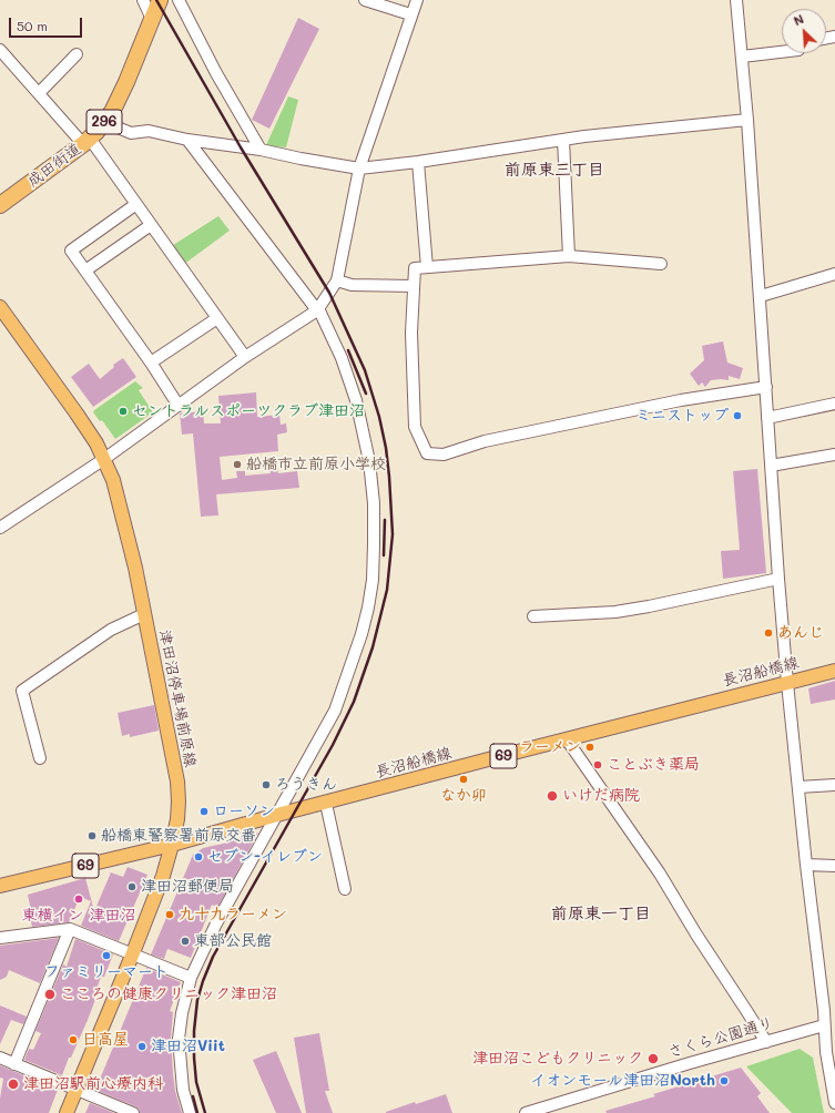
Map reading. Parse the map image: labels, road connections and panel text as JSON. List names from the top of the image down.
{
  "streets": {
    "highway": ["296", "成田街道"],
    "main road": ["長沼船橋線", "津田沼停車場前原線", "69"],
    "street": ["さくら公園通り"]
  },
  "crossings": [
    ["長沼船橋線", "津田沼停車場前原線"]
  ],
  "districts": ["前原東三丁目", "前原東一丁目"],
  "places": [
    "セントラルスポーツクラブ津田沼",
    "ミニストップ",
    "船橋市立前原小学校",
    "あんじ",
    "ラーメン",
    "ことぶき薬局",
    "なか卯",
    "ろうきん",
    "いけだ病院",
    "ローソン",
    "船橋東警察署前原交番",
    "セブン-イレブン",
    "津田沼郵便局",
    "東横イン 津田沼",
    "九十九ラーメン",
    "東部公民館",
    "ファミリーマート",
    "こころの健康クリニック津田沼",
    "日高屋",
    "津田沼Viit",
    "津田沼こどもクリニック",
    "イオンモール津田沼North",
    "津田沼駅前心療内科"
  ],
  "scale_bar": "50 m",
  "north": "top left"
}
